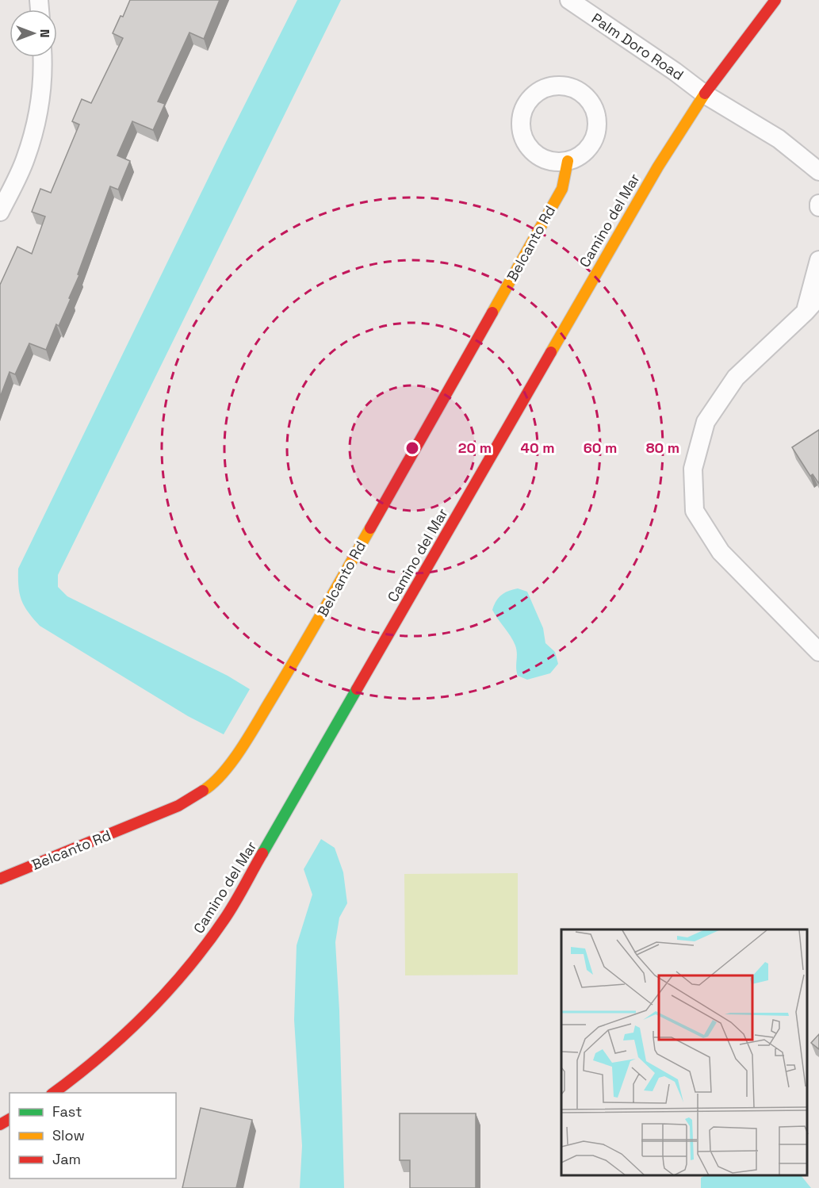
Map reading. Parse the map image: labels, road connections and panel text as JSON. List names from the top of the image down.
{
  "streets": {
    "street": ["Palm Doro Road", "Camino del Mar", "Belcanto Rd"]
  },
  "crossings": [
    ["Palm Doro Road", "Camino del Mar"]
  ],
  "legend": ["Fast", "Slow", "Jam"],
  "north": "right",
  "rings": [
    "20 m",
    "40 m",
    "60 m",
    "80 m"
  ]
}
